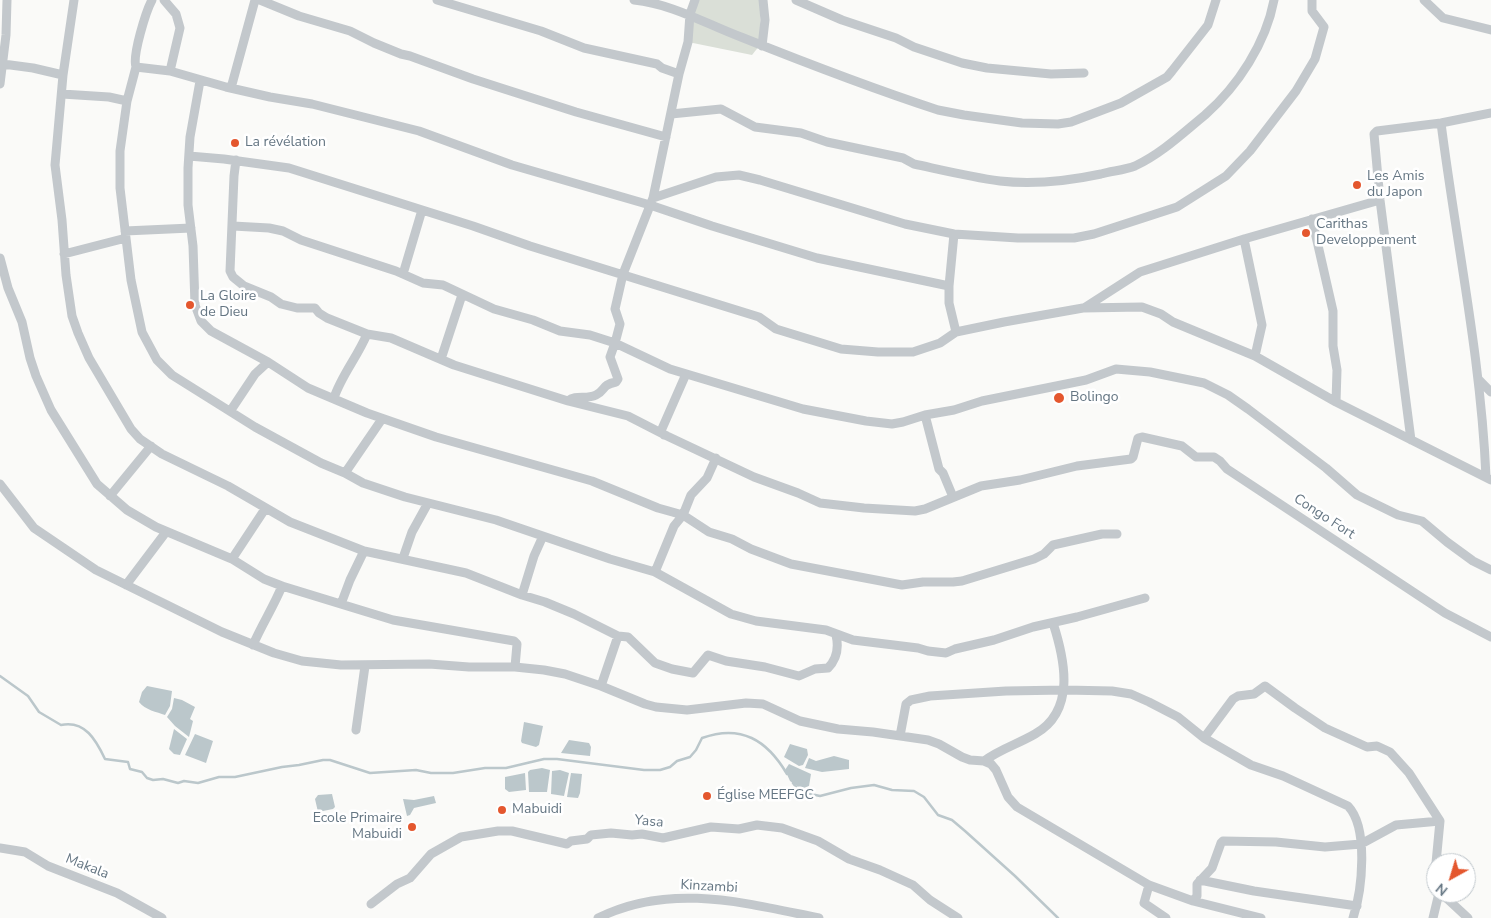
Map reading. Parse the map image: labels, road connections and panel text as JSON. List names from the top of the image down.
{
  "streets": {
    "street": [
      "Congo Fort",
      "Yasa",
      "Makala",
      "Kinzambi"
    ]
  },
  "places": [
    "La révélation",
    "Les Amis du Japon",
    "Carithas Developpement",
    "La Gloire de Dieu",
    "Bolingo",
    "Église MEEFGC",
    "Mabuidi",
    "Ecole Primaire Mabuidi"
  ],
  "north": "bottom left"
}
